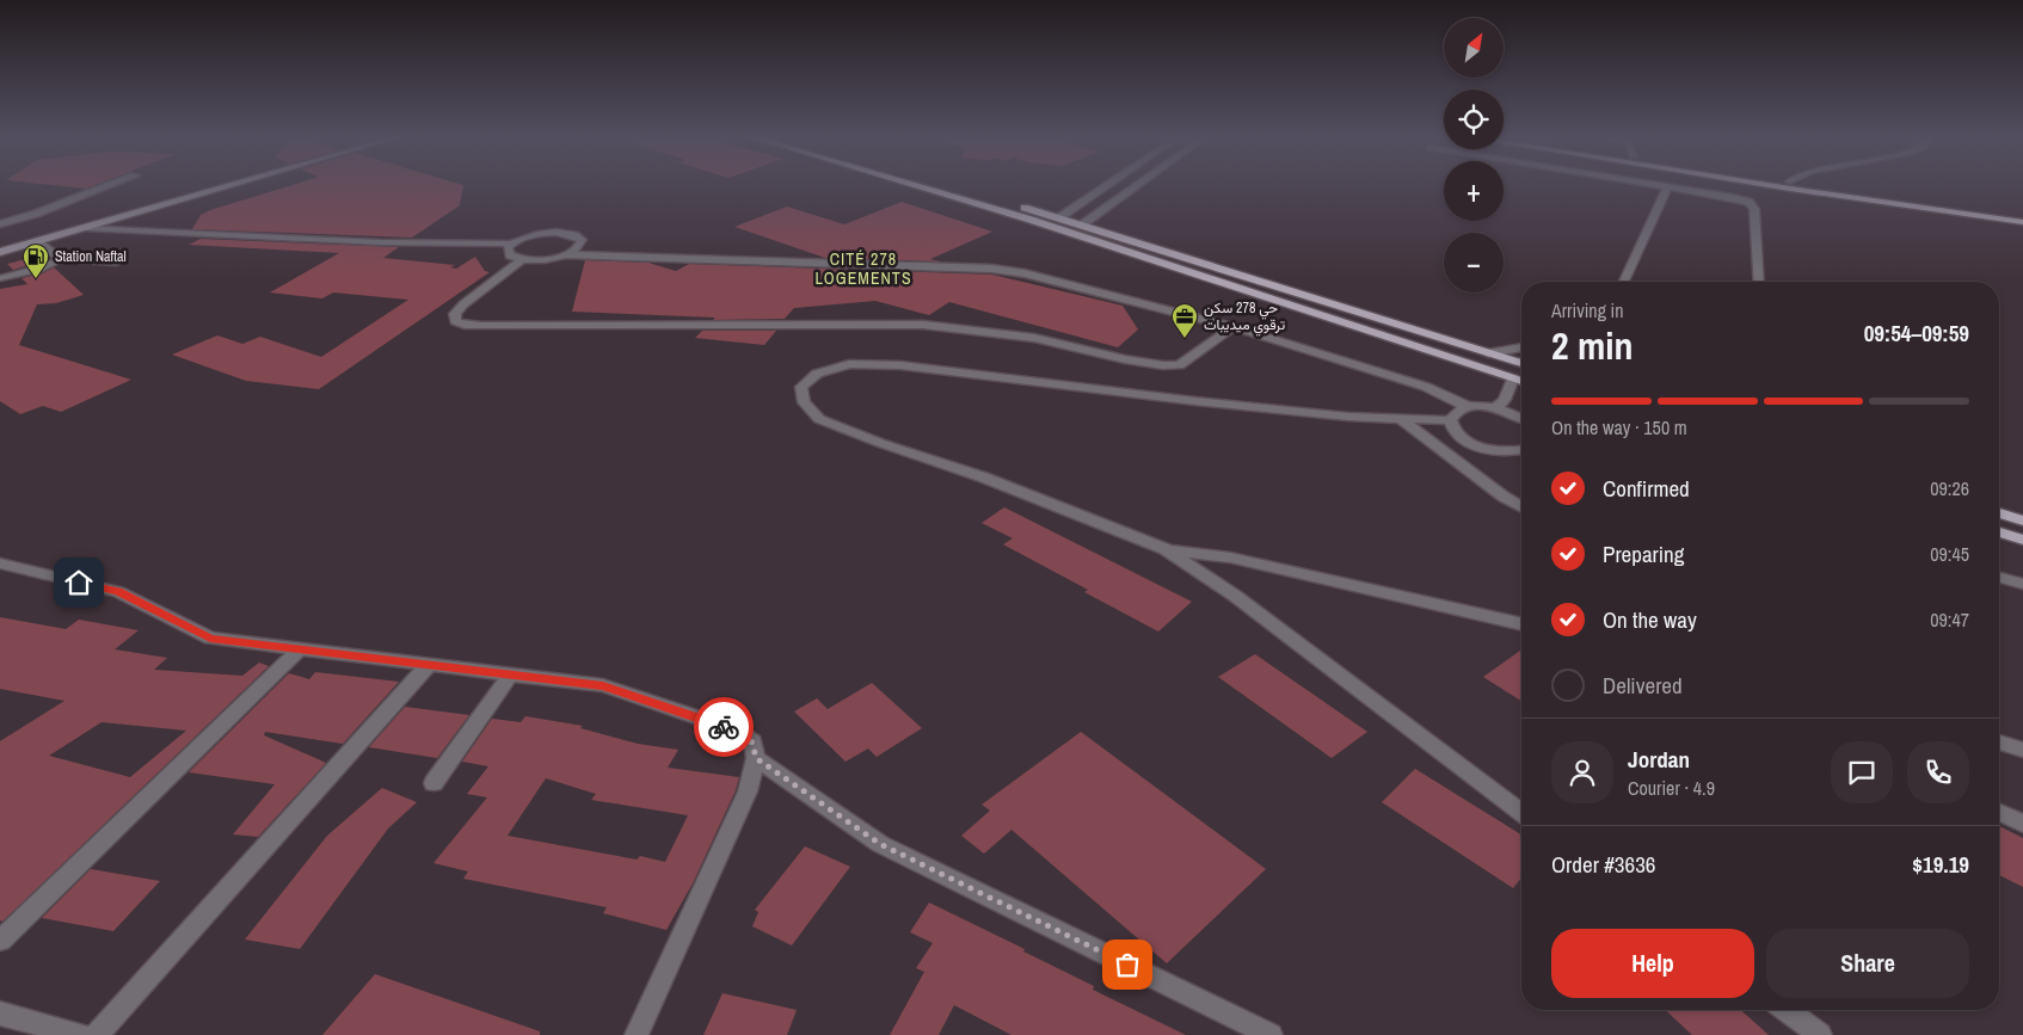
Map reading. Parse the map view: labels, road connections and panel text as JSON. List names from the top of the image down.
{
  "districts": ["CITÉ 278 LOGEMENTS"],
  "places": {
    "fuel station": ["Station Naftal"],
    "office": ["حي 278 سكن ترقوي ميديبات"]
  },
  "north": "top right",
  "page": {
    "map_buttons": ["+", "−"],
    "heading": ["2 min", "Arriving in", "09:54–09:59"],
    "panel": [
      "Jordan",
      "Courier · 4.9",
      "Order #3636",
      "$19.19"
    ],
    "bar": "On the way · 150 m",
    "list": [
      ["Confirmed", "09:26"],
      ["Preparing", "09:45"],
      ["On the way", "09:47"],
      "Delivered"
    ],
    "buttons": ["Help", "Share"]
  }
}
